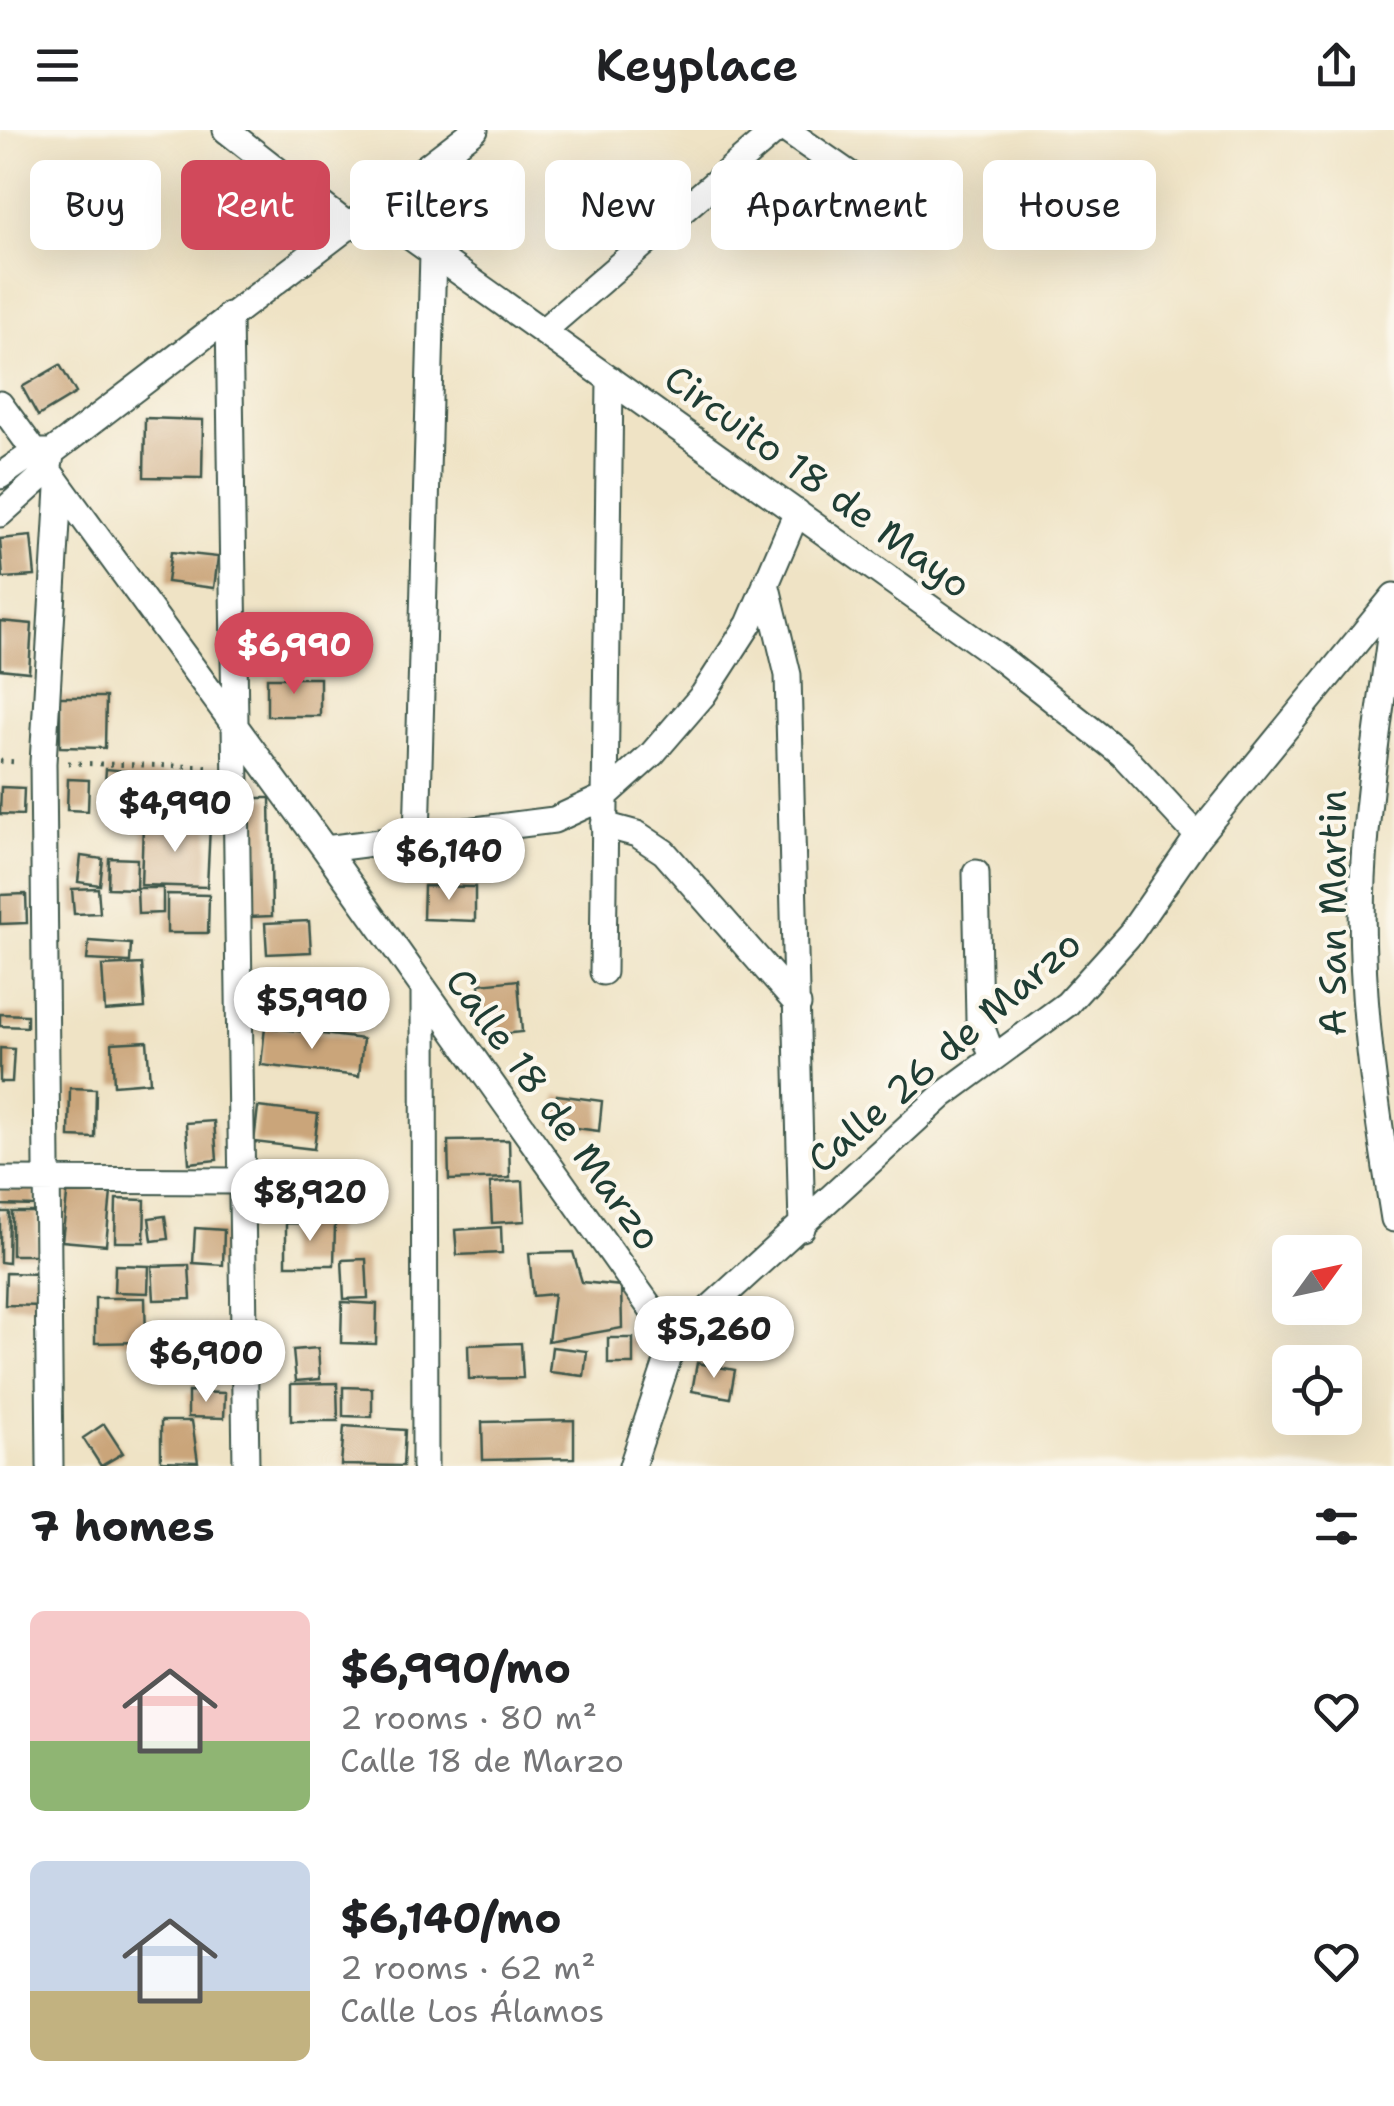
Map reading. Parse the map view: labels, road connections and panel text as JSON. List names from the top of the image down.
{
  "streets": {
    "street": [
      "Circuito 18 de Mayo",
      "A San Martin",
      "Calle 26 de Marzo",
      "Calle 18 de Marzo"
    ]
  },
  "crossings": [
    ["Circuito 18 de Mayo", "Calle 26 de Marzo"],
    ["Calle 26 de Marzo", "Calle 18 de Marzo"]
  ],
  "north": "top right",
  "page": {
    "header": "Keyplace",
    "chip": [
      "Buy",
      "Rent",
      "Filters",
      "New",
      "Apartment",
      "House"
    ],
    "price": [
      "$6,990",
      "$4,990",
      "$6,140",
      "$5,990",
      "$8,920",
      "$5,260",
      "$6,900"
    ],
    "heading": "7 homes",
    "list": [
      {
        "name": "$6,990/mo",
        "note": "2 rooms · 80 m² · Calle 18 de Marzo"
      },
      {
        "name": "$6,140/mo",
        "note": "2 rooms · 62 m² · Calle Los Álamos"
      }
    ]
  }
}
